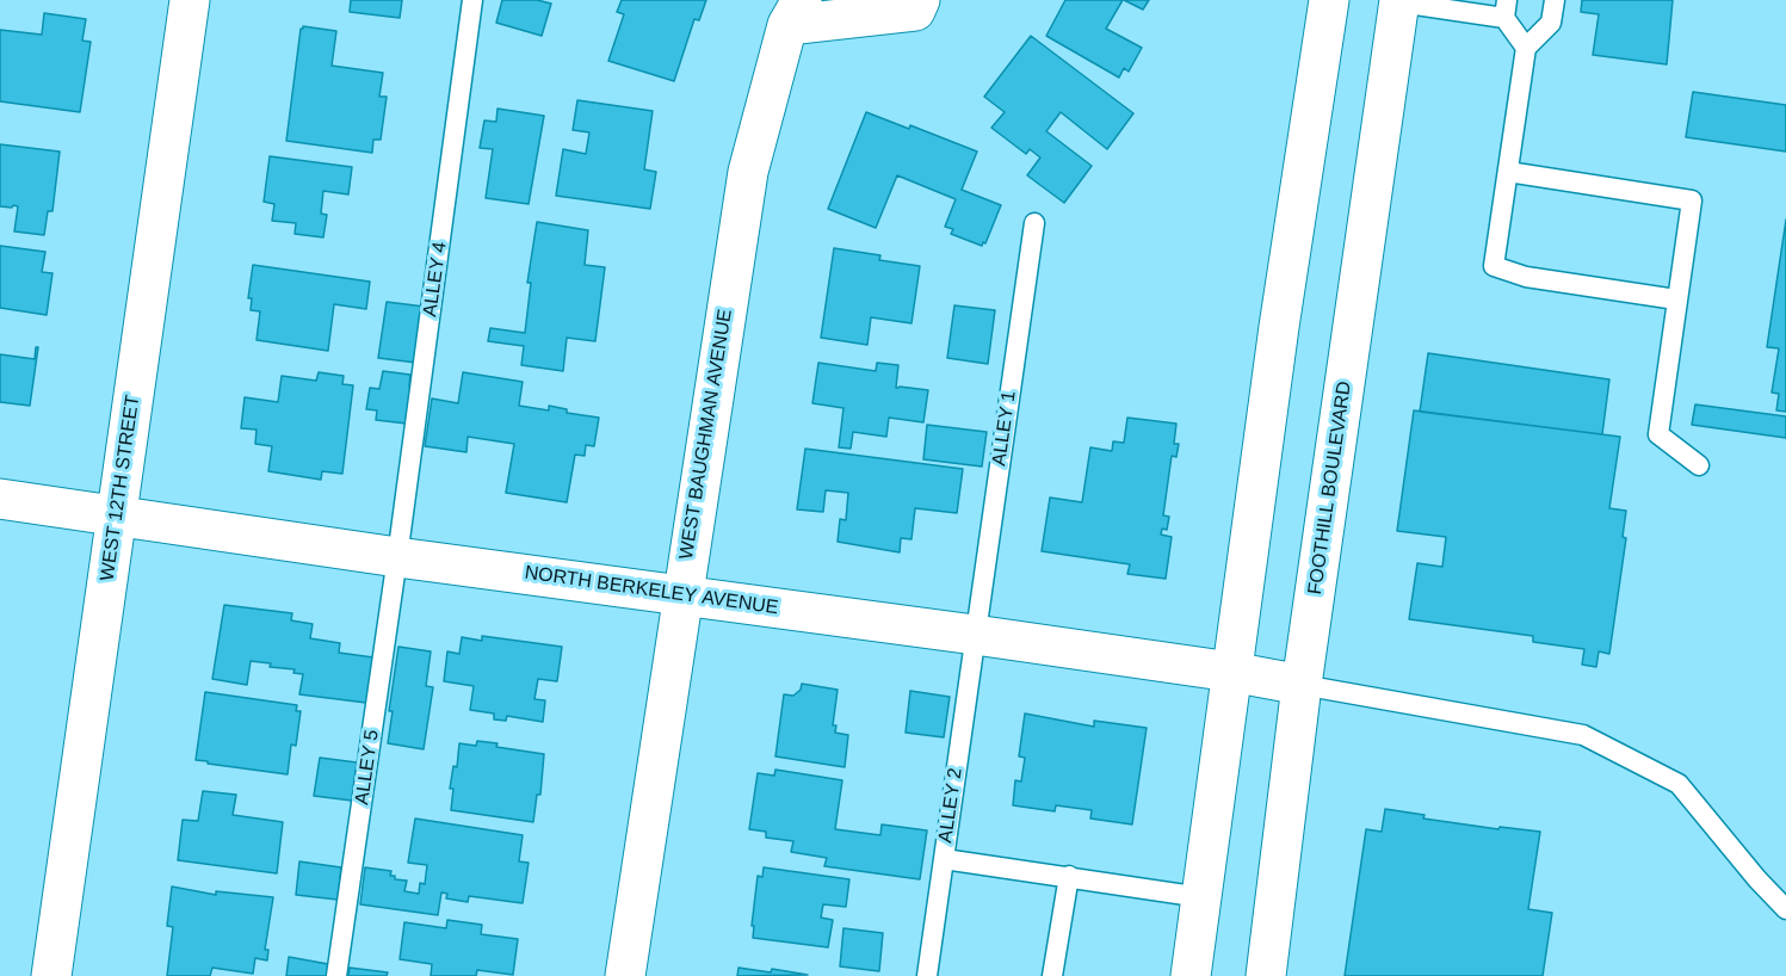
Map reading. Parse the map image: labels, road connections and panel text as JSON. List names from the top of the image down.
{
  "streets": {
    "street": [
      "WEST BAUGHMAN AVENUE",
      "WEST 12TH STREET",
      "FOOTHILL BOULEVARD",
      "NORTH BERKELEY AVENUE"
    ],
    "lane": [
      "ALLEY 4",
      "ALLEY 1",
      "ALLEY 5",
      "ALLEY 2"
    ]
  },
  "crossings": [
    ["ALLEY 4", "NORTH BERKELEY AVENUE"],
    ["ALLEY 4", "ALLEY 5"],
    ["ALLEY 1", "NORTH BERKELEY AVENUE"],
    ["ALLEY 1", "ALLEY 2"],
    ["WEST BAUGHMAN AVENUE", "NORTH BERKELEY AVENUE"],
    ["WEST 12TH STREET", "NORTH BERKELEY AVENUE"],
    ["FOOTHILL BOULEVARD", "NORTH BERKELEY AVENUE"],
    ["NORTH BERKELEY AVENUE", "ALLEY 5"],
    ["NORTH BERKELEY AVENUE", "ALLEY 2"]
  ]
}
